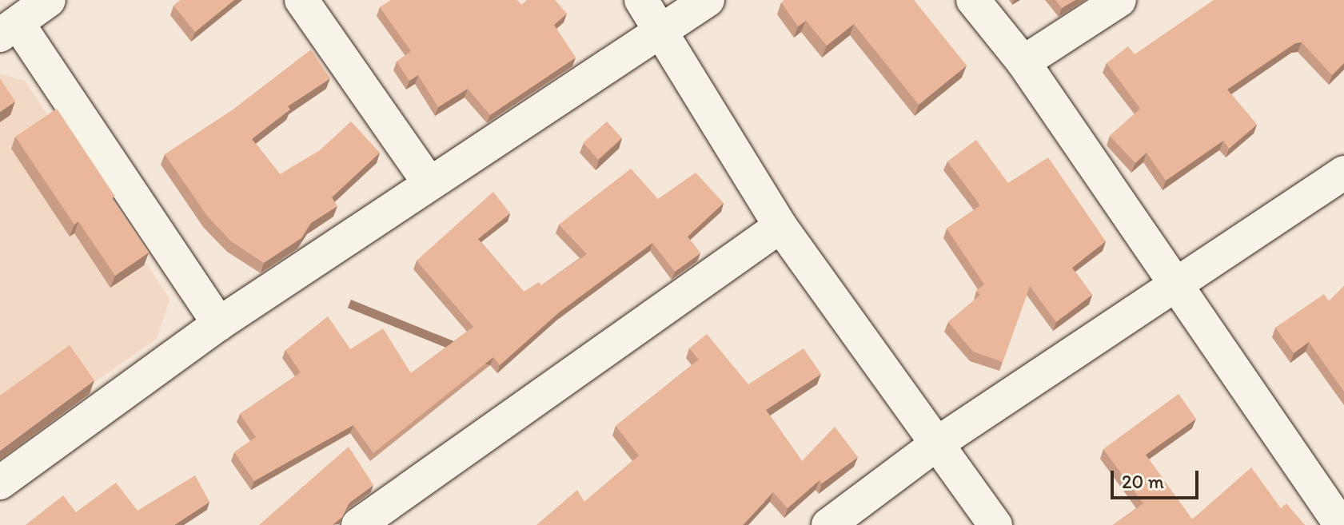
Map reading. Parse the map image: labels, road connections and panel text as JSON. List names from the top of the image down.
{
  "scale_bar": "20 m"
}
